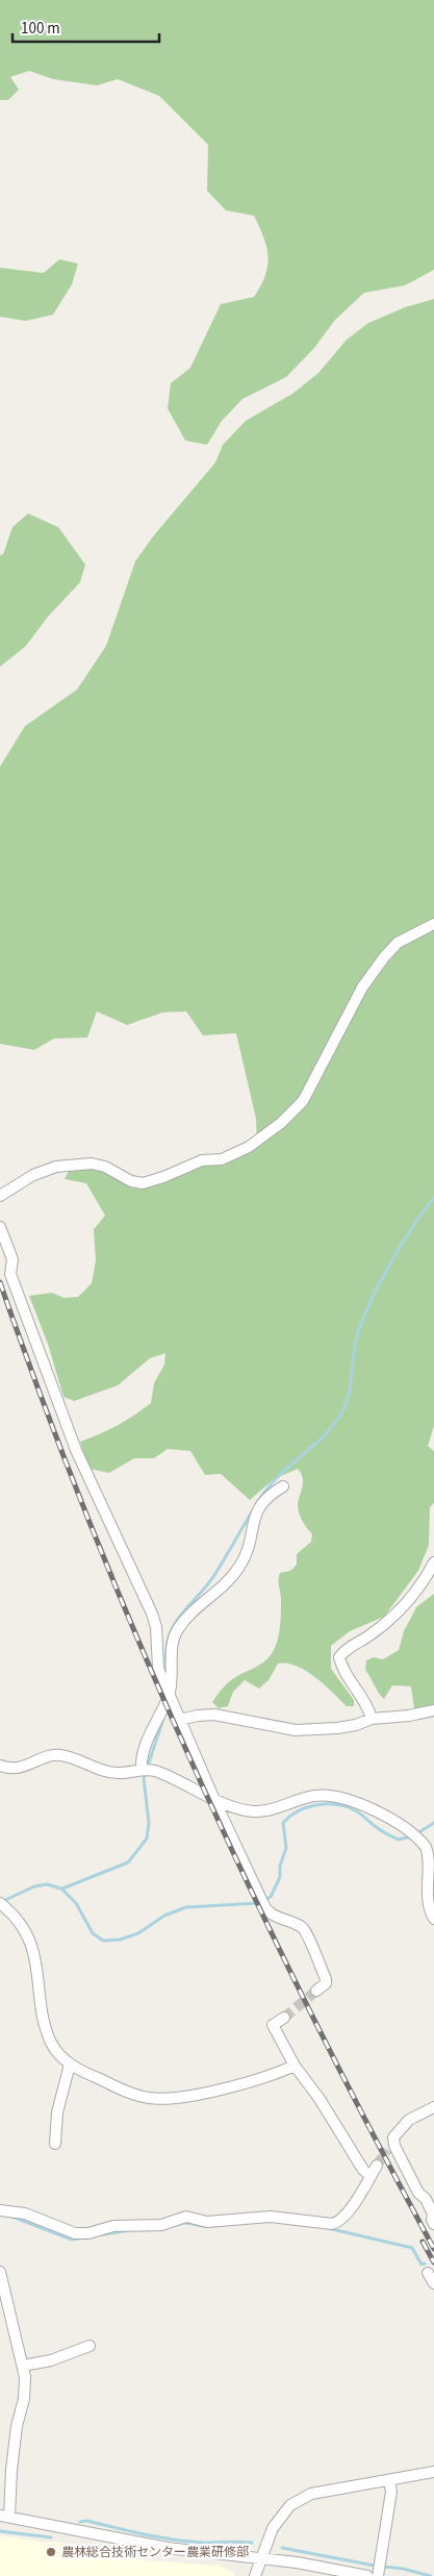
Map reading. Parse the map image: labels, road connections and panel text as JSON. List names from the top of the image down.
{
  "places": ["農林総合技術センター農業研修部"],
  "scale_bar": "100 m"
}
